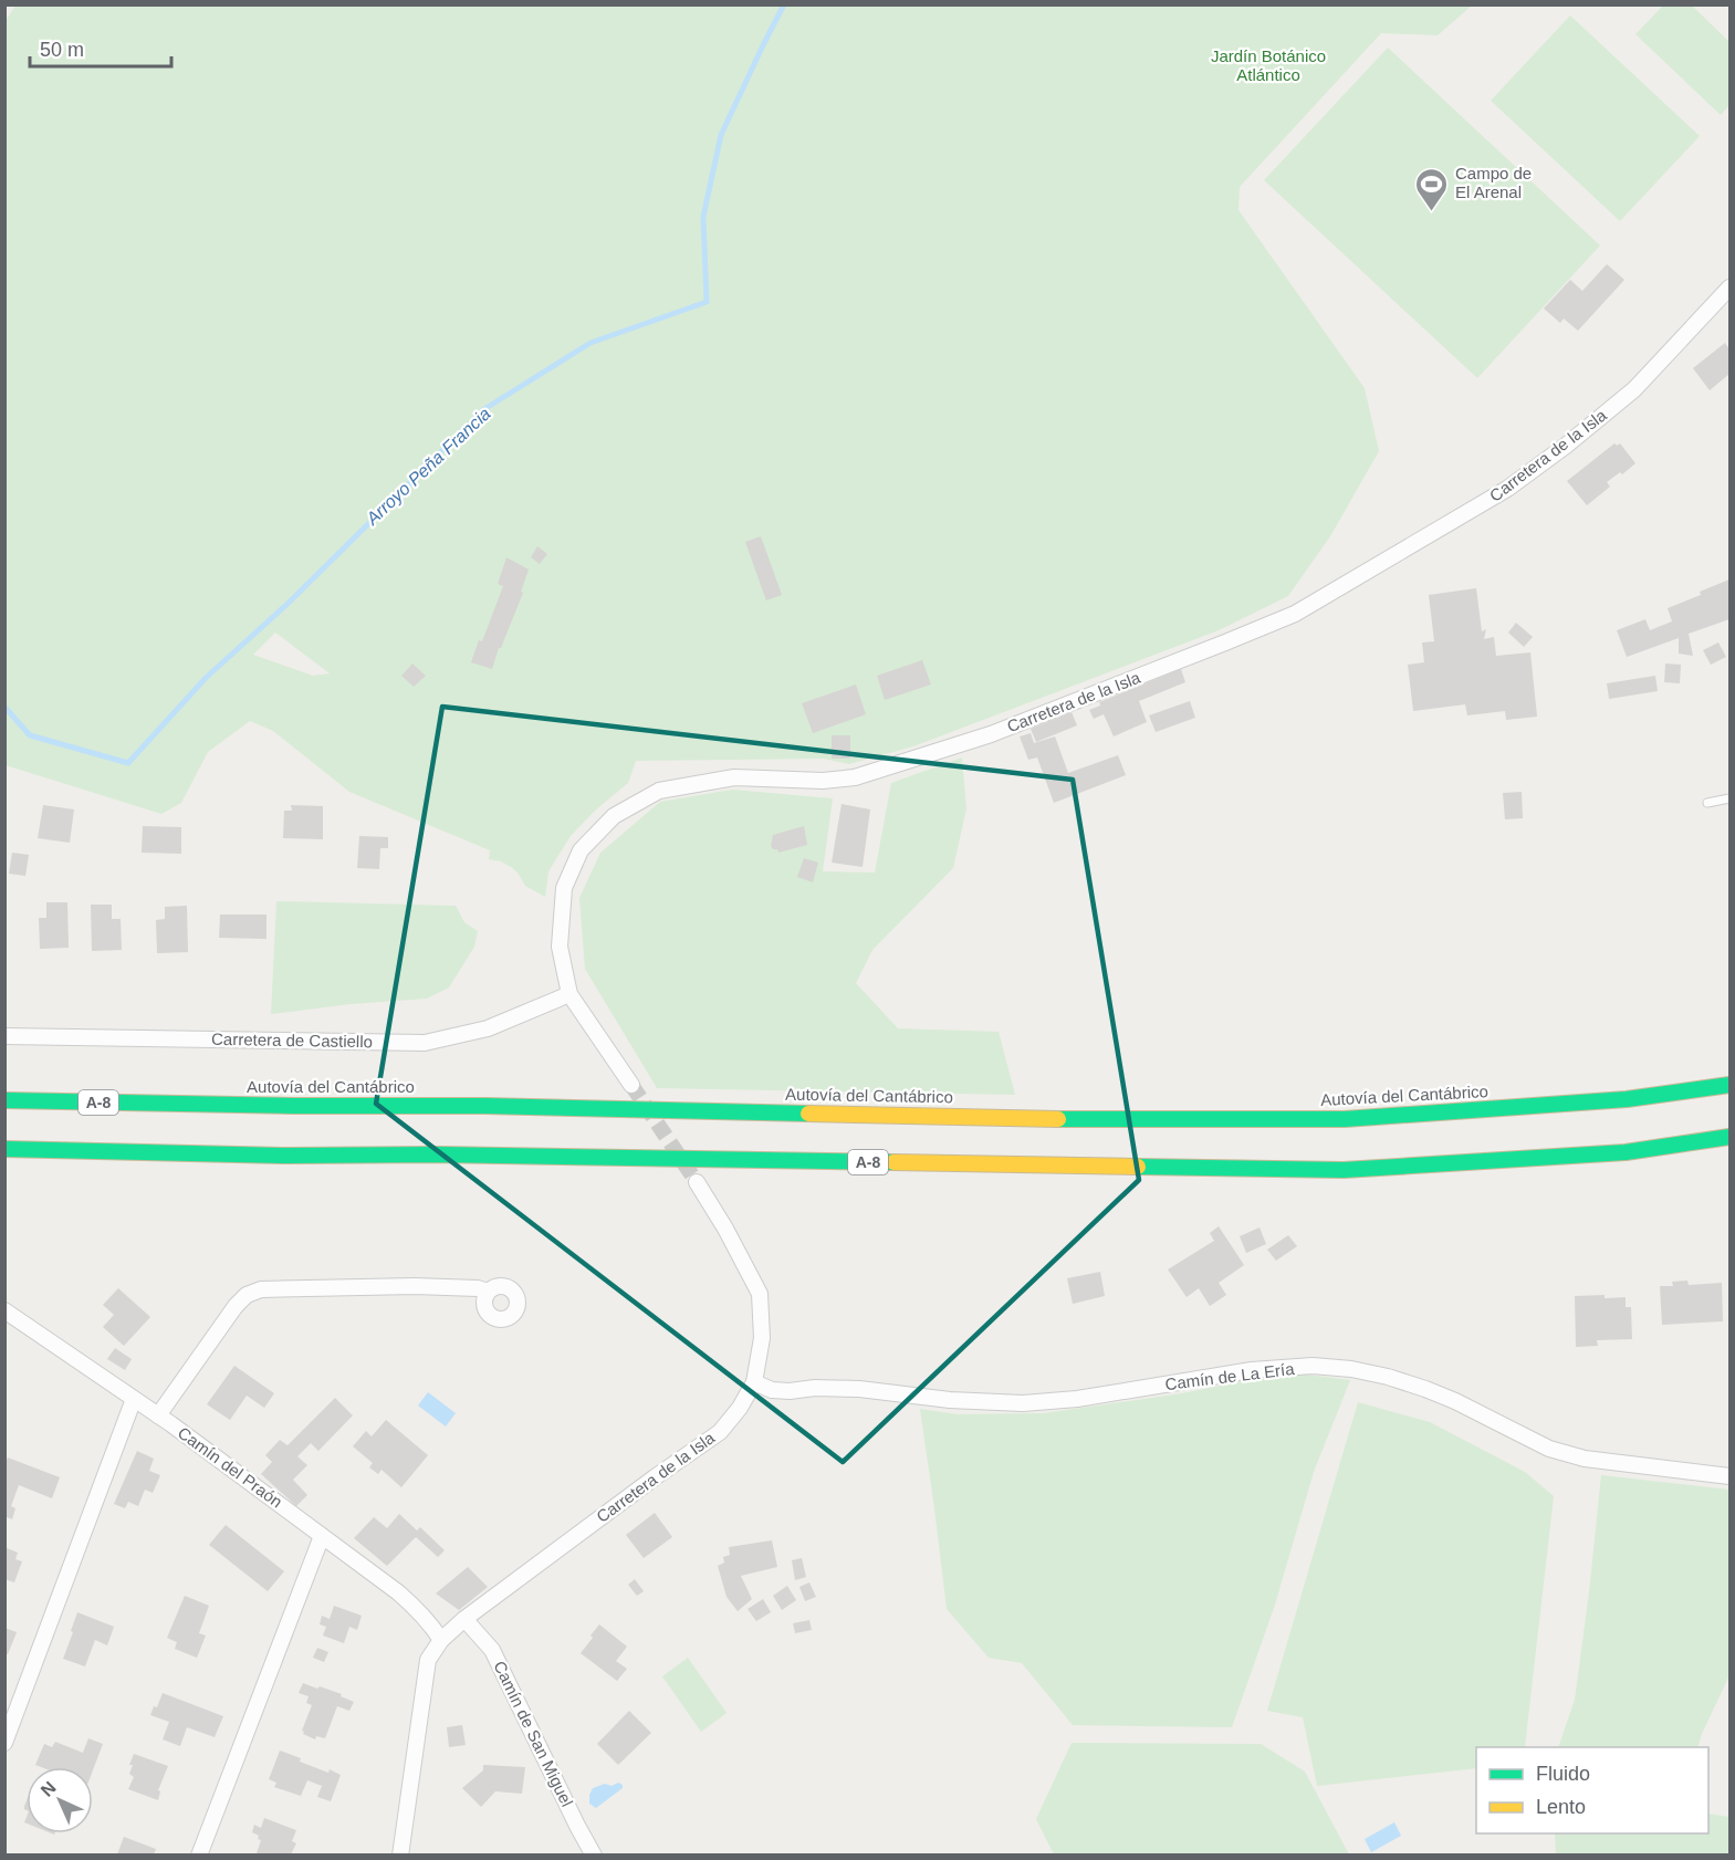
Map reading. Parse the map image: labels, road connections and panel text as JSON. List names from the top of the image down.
{
  "streets": {
    "highway": ["Autovía del Cantábrico", "A-8"],
    "street": [
      "Carretera de la Isla",
      "Carretera de Castiello",
      "Camín de La Ería",
      "Camín del Praón",
      "Camín de San Miguel"
    ]
  },
  "crossings": [
    ["Carretera de la Isla", "Carretera de Castiello"],
    ["Carretera de la Isla", "Camín de La Ería"],
    ["Carretera de la Isla", "Camín del Praón"],
    ["Carretera de la Isla", "Camín de San Miguel"]
  ],
  "water": ["Arroyo Peña Francia"],
  "parks": ["Jardín Botánico Atlántico"],
  "places": {
    "sports": ["Campo de El Arenal"]
  },
  "legend": ["Fluido", "Lento"],
  "scale_bar": "50 m",
  "north": "top left"
}
